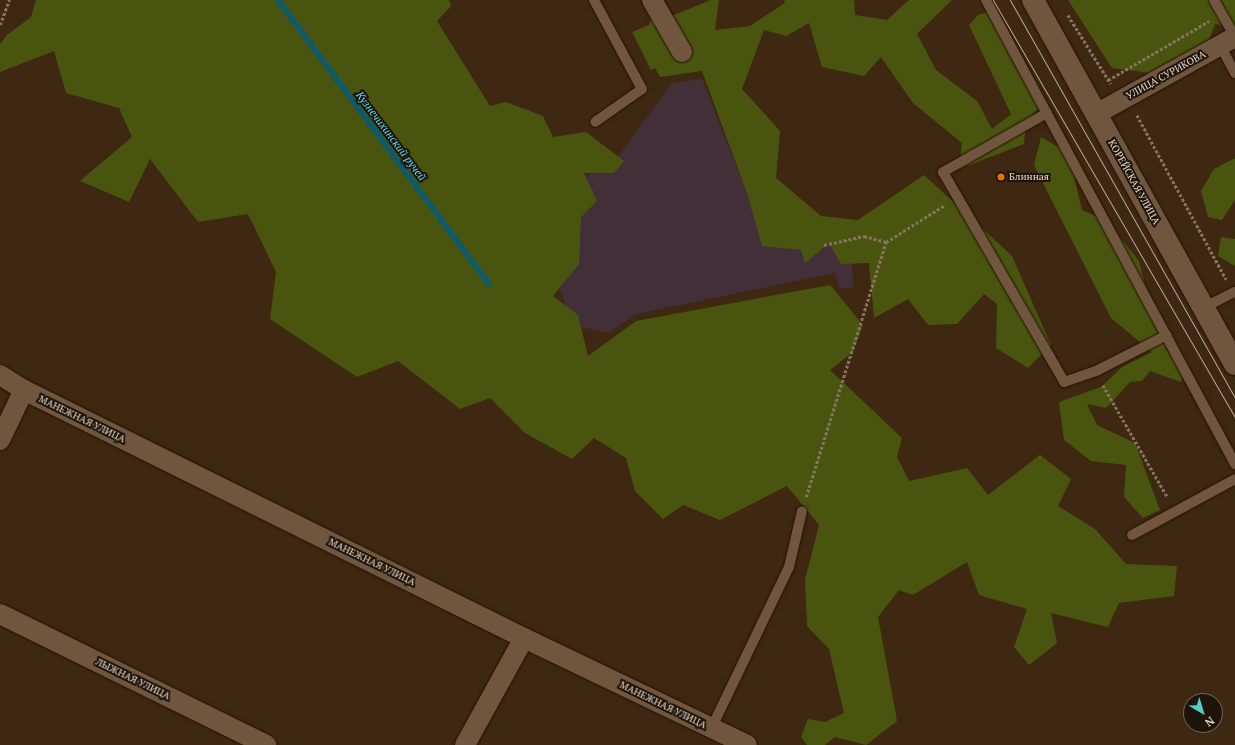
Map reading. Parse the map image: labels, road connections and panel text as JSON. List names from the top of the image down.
{
  "streets": {
    "street": [
      "УЛИЦА СУРИКОВА",
      "КОРЕЙСКАЯ УЛИЦА",
      "МАНЕЖНАЯ УЛИЦА",
      "ЛЫЖНАЯ УЛИЦА"
    ]
  },
  "crossings": [
    ["УЛИЦА СУРИКОВА", "КОРЕЙСКАЯ УЛИЦА"]
  ],
  "water": ["Кузнечихинский ручей"],
  "places": ["Блинная"],
  "north": "bottom right"
}
